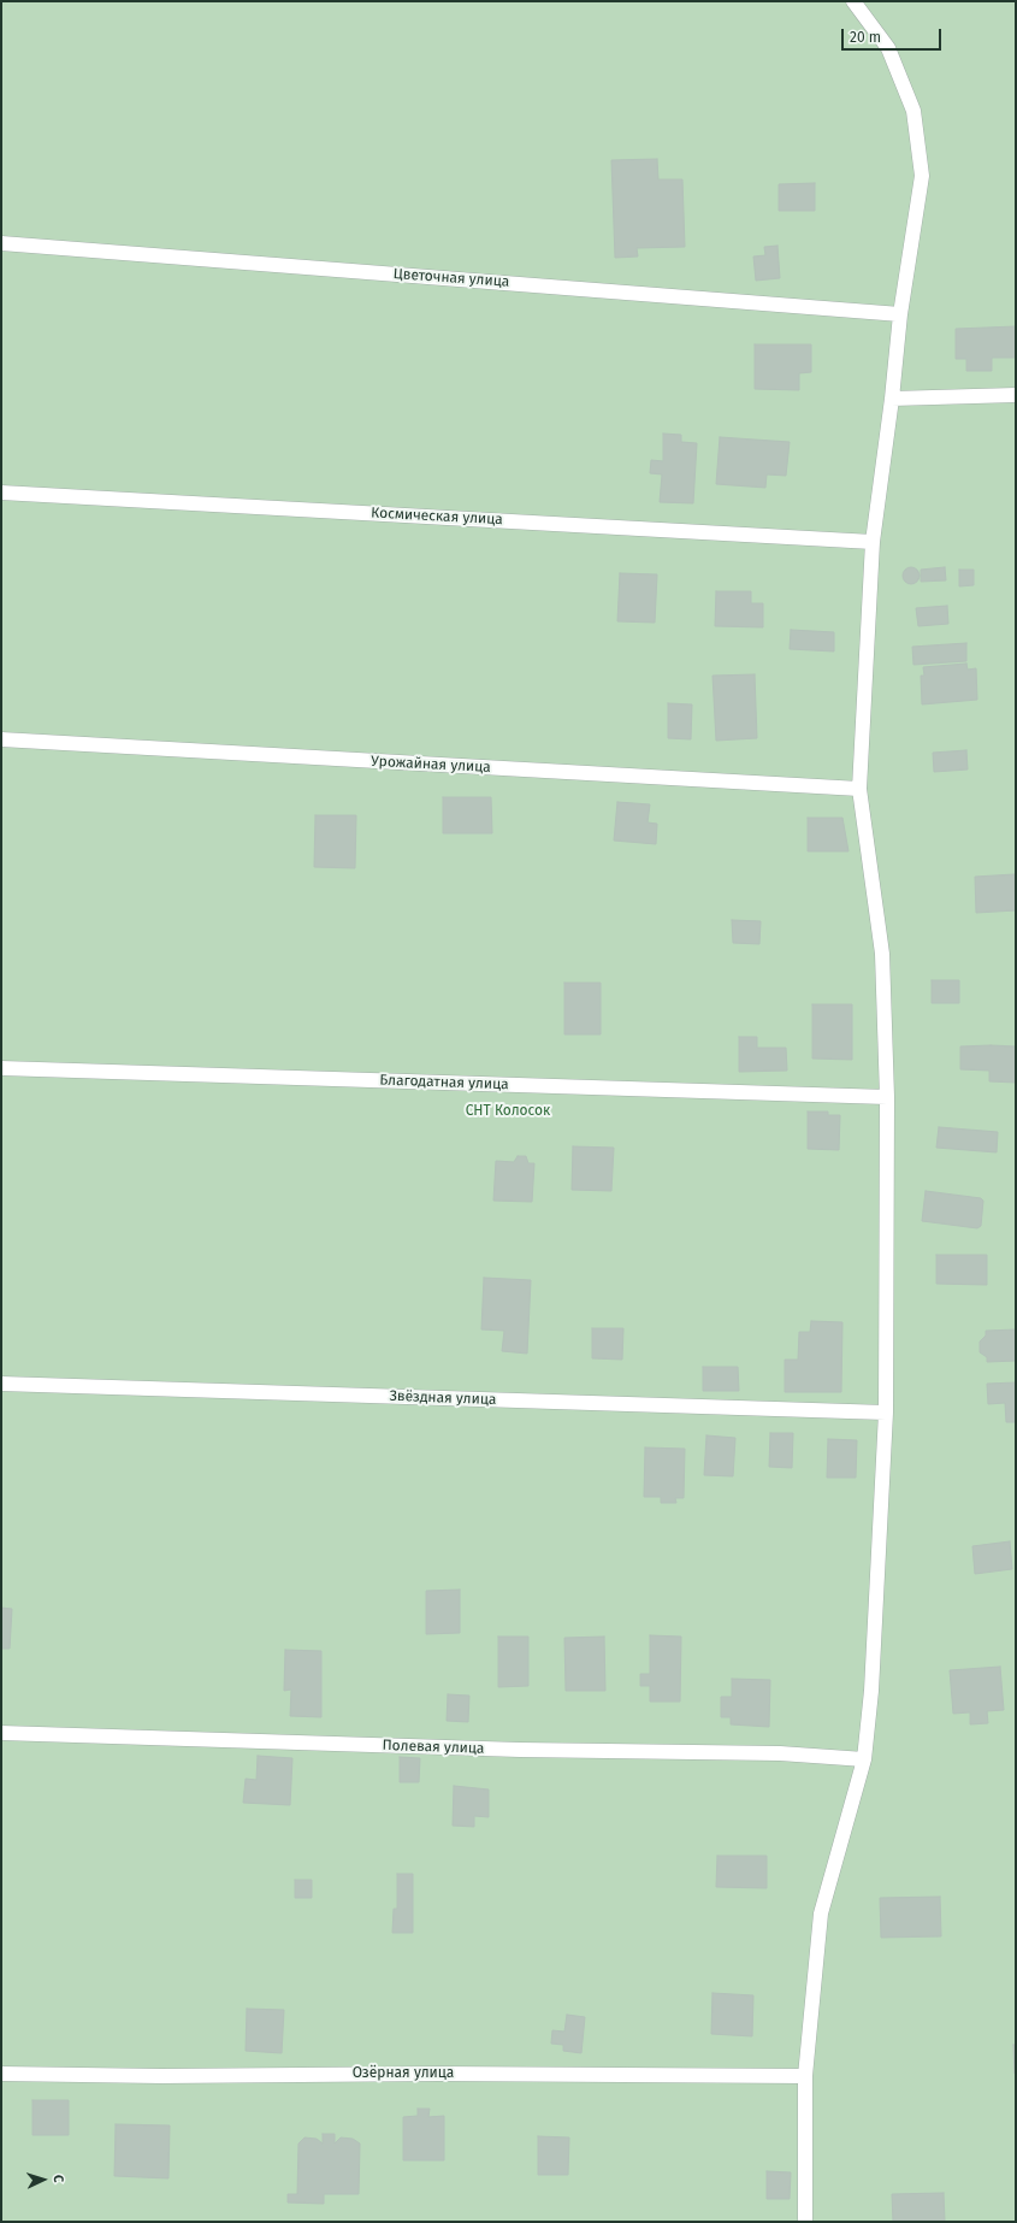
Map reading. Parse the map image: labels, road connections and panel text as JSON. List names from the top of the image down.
{
  "streets": {
    "street": [
      "Цветочная улица",
      "Космическая улица",
      "Урожайная улица",
      "Благодатная улица",
      "Звёздная улица",
      "Полевая улица",
      "Озёрная улица"
    ]
  },
  "parks": ["СНТ Колосок"],
  "scale_bar": "20 m",
  "north": "right"
}
